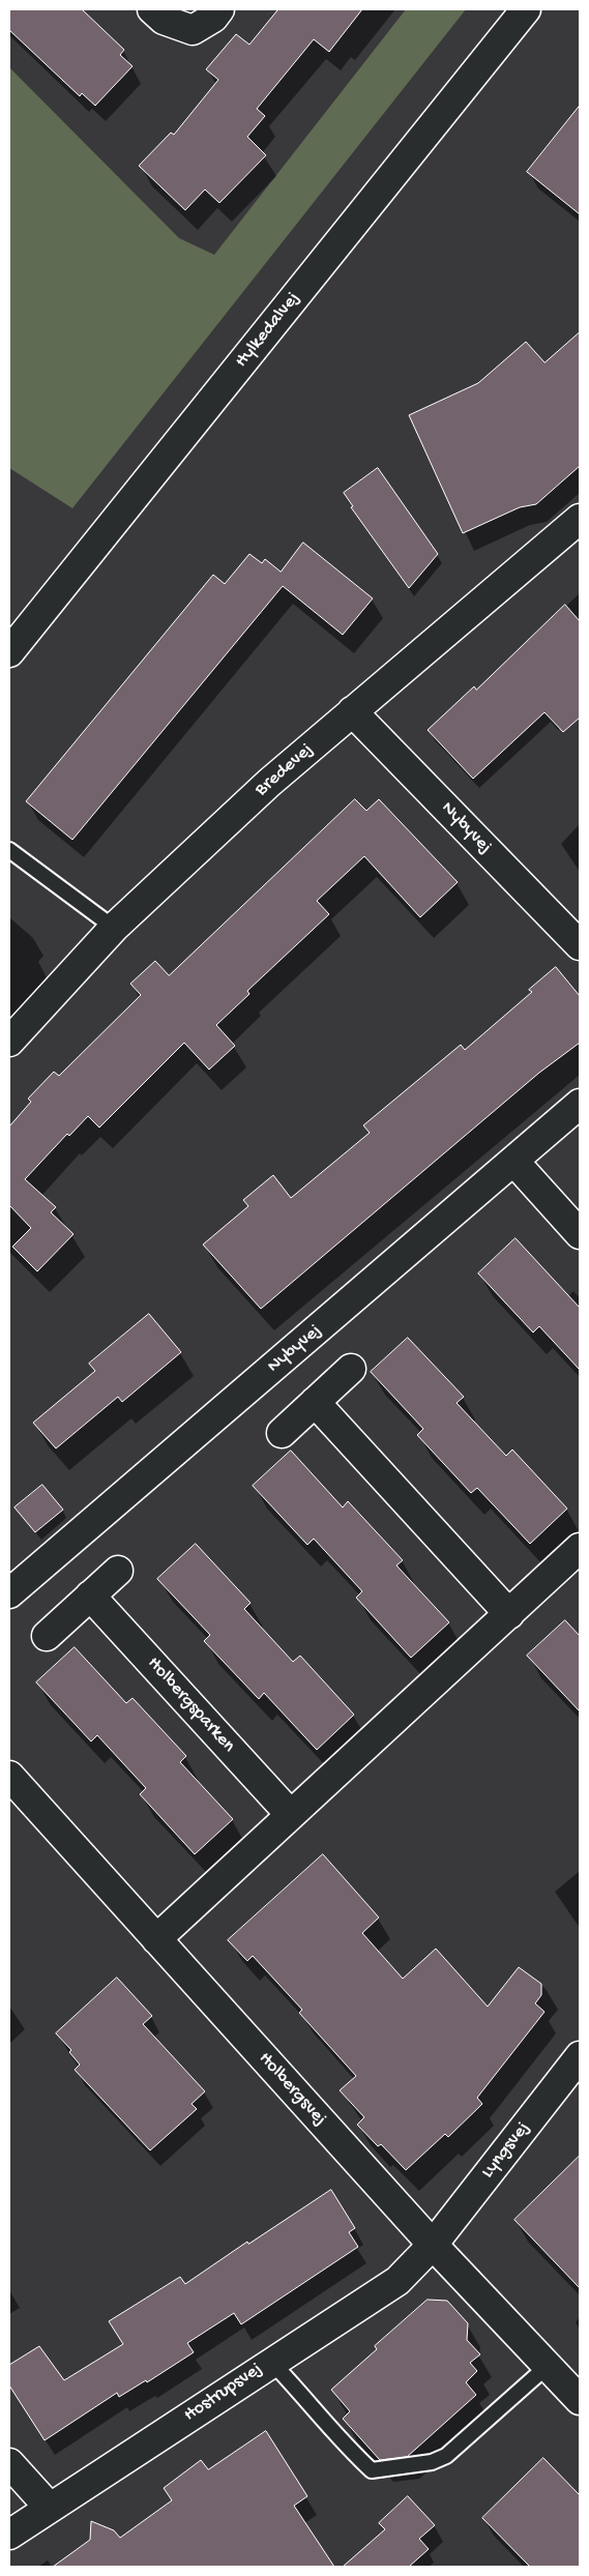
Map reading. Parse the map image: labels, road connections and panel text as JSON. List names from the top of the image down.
{
  "streets": {
    "street": [
      "Hylkedalvej",
      "Bredevej",
      "Nybyvej",
      "Holbergsparken",
      "Holbergsvej",
      "Lyngsvej",
      "Hostrupsvej"
    ]
  },
  "crossings": [
    ["Bredevej", "Nybyvej"],
    ["Holbergsvej", "Lyngsvej"],
    ["Holbergsvej", "Hostrupsvej"],
    ["Lyngsvej", "Hostrupsvej"]
  ]
}
